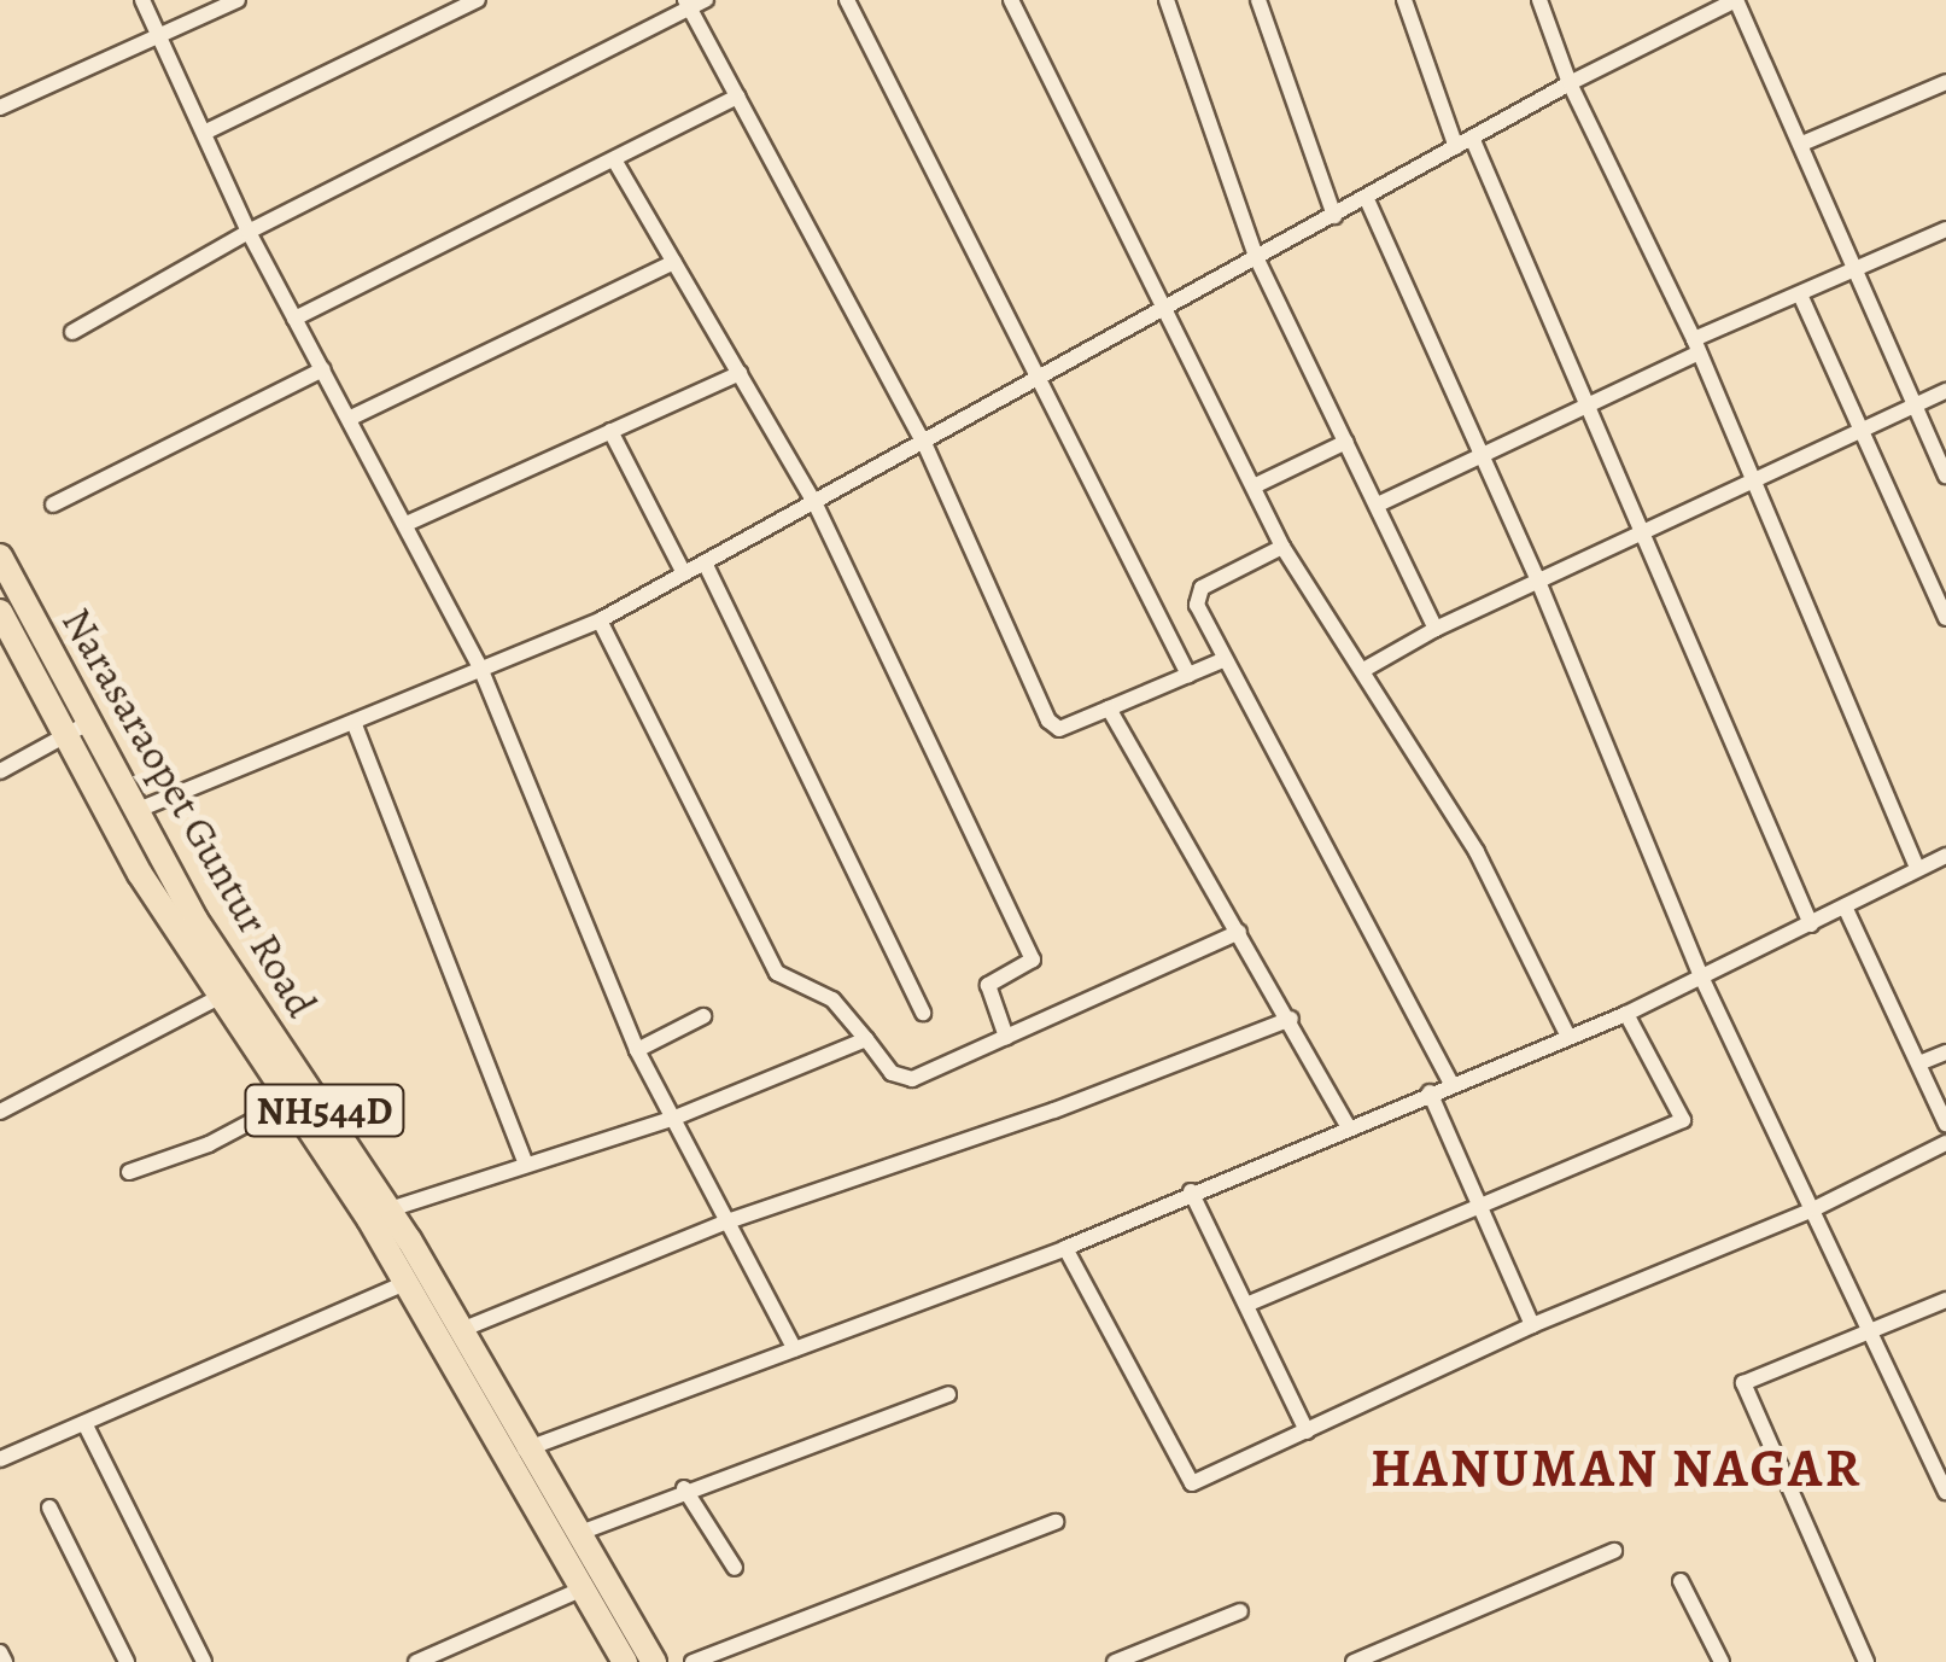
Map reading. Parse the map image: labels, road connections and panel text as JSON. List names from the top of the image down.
{
  "streets": {
    "highway": ["Narasaraopet Guntur Road", "NH544D"]
  },
  "districts": ["HANUMAN NAGAR"]
}
